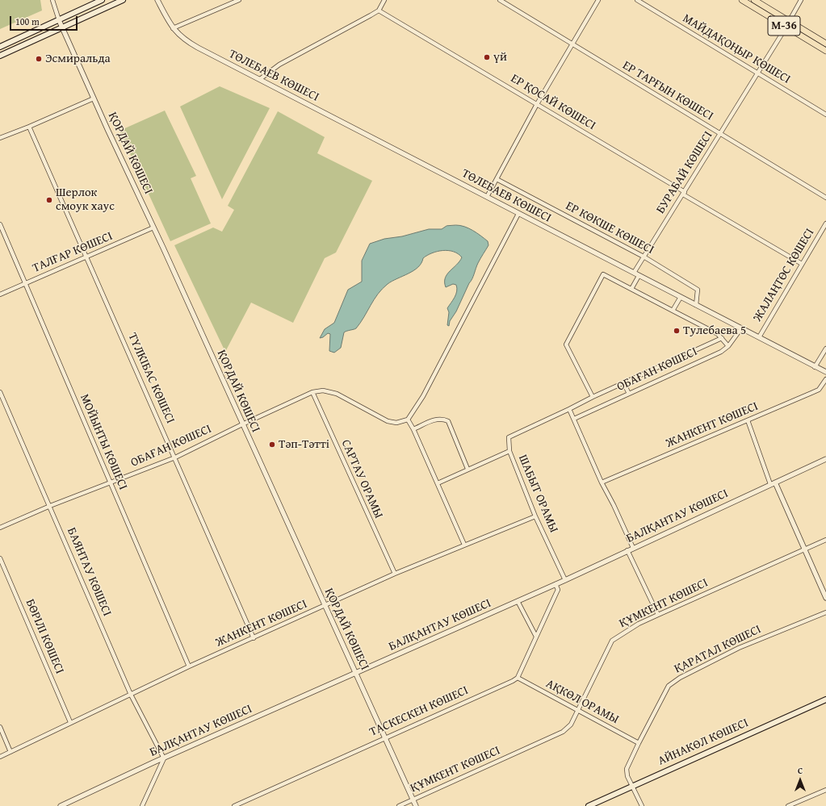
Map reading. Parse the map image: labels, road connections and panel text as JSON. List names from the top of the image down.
{
  "streets": {
    "main road": ["M-36", "АЙНАКӨЛ КӨШЕСІ"],
    "street": [
      "МАЙДАҚОҢЫР КӨШЕСІ",
      "ТӨЛЕБАЕВ КӨШЕСІ",
      "ЕР ТАРҒЫН КӨШЕСІ",
      "ЕР ҚОСАЙ КӨШЕСІ",
      "ҚОРДАЙ КӨШЕСІ",
      "БУРАБАЙ КӨШЕСІ",
      "ЕР КӨКШЕ КӨШЕСІ",
      "ТАЛҒАР КӨШЕСІ",
      "ЖАЛАҢТӨС КӨШЕСІ",
      "ОБАҒАН КӨШЕСІ",
      "ТҮЛКІБАС КӨШЕСІ",
      "ЖАНКЕНТ КӨШЕСІ",
      "МОЙЫНТЫ КӨШЕСІ",
      "САРТАУ ОРАМЫ",
      "ШАБЫТ ОРАМЫ",
      "БАЛҚАНТАУ КӨШЕСІ",
      "БАЯНТАУ КӨШЕСІ",
      "ҚҰМКЕНТ КӨШЕСІ",
      "БӨРІЛІ КӨШЕСІ",
      "ҚАРАТАЛ КӨШЕСІ",
      "АҚКӨЛ ОРАМЫ",
      "ТАСКЕСКЕН КӨШЕСІ"
    ]
  },
  "crossings": [
    ["M-36", "БУРАБАЙ КӨШЕСІ"],
    ["МАЙДАҚОҢЫР КӨШЕСІ", "БУРАБАЙ КӨШЕСІ"],
    ["ТӨЛЕБАЕВ КӨШЕСІ", "БУРАБАЙ КӨШЕСІ"],
    ["ТӨЛЕБАЕВ КӨШЕСІ", "ЕР КӨКШЕ КӨШЕСІ"],
    ["ТӨЛЕБАЕВ КӨШЕСІ", "ЖАЛАҢТӨС КӨШЕСІ"],
    ["ТӨЛЕБАЕВ КӨШЕСІ", "ОБАҒАН КӨШЕСІ"],
    ["ЕР ТАРҒЫН КӨШЕСІ", "БУРАБАЙ КӨШЕСІ"],
    ["ЕР ҚОСАЙ КӨШЕСІ", "БУРАБАЙ КӨШЕСІ"],
    ["ЕР ҚОСАЙ КӨШЕСІ", "ЖАЛАҢТӨС КӨШЕСІ"],
    ["ҚОРДАЙ КӨШЕСІ", "ТАЛҒАР КӨШЕСІ"],
    ["ҚОРДАЙ КӨШЕСІ", "ОБАҒАН КӨШЕСІ"],
    ["ҚОРДАЙ КӨШЕСІ", "ЖАНКЕНТ КӨШЕСІ"],
    ["ҚОРДАЙ КӨШЕСІ", "БАЛҚАНТАУ КӨШЕСІ"],
    ["ҚОРДАЙ КӨШЕСІ", "ҚҰМКЕНТ КӨШЕСІ"],
    ["ҚОРДАЙ КӨШЕСІ", "ТАСКЕСКЕН КӨШЕСІ"],
    ["БУРАБАЙ КӨШЕСІ", "ЕР КӨКШЕ КӨШЕСІ"],
    ["ТАЛҒАР КӨШЕСІ", "ТҮЛКІБАС КӨШЕСІ"],
    ["ТАЛҒАР КӨШЕСІ", "МОЙЫНТЫ КӨШЕСІ"],
    ["ОБАҒАН КӨШЕСІ", "ТҮЛКІБАС КӨШЕСІ"],
    ["ОБАҒАН КӨШЕСІ", "МОЙЫНТЫ КӨШЕСІ"],
    ["ОБАҒАН КӨШЕСІ", "САРТАУ ОРАМЫ"],
    ["ОБАҒАН КӨШЕСІ", "БАЯНТАУ КӨШЕСІ"],
    ["ТҮЛКІБАС КӨШЕСІ", "ЖАНКЕНТ КӨШЕСІ"],
    ["ЖАНКЕНТ КӨШЕСІ", "МОЙЫНТЫ КӨШЕСІ"],
    ["ЖАНКЕНТ КӨШЕСІ", "САРТАУ ОРАМЫ"],
    ["ЖАНКЕНТ КӨШЕСІ", "ШАБЫТ ОРАМЫ"],
    ["ЖАНКЕНТ КӨШЕСІ", "БАЯНТАУ КӨШЕСІ"],
    ["ЖАНКЕНТ КӨШЕСІ", "БӨРІЛІ КӨШЕСІ"],
    ["ШАБЫТ ОРАМЫ", "БАЛҚАНТАУ КӨШЕСІ"],
    ["БАЛҚАНТАУ КӨШЕСІ", "БАЯНТАУ КӨШЕСІ"],
    ["ҚҰМКЕНТ КӨШЕСІ", "АҚКӨЛ ОРАМЫ"],
    ["ҚАРАТАЛ КӨШЕСІ", "АҚКӨЛ ОРАМЫ"],
    ["ҚАРАТАЛ КӨШЕСІ", "АЙНАКӨЛ КӨШЕСІ"],
    ["АҚКӨЛ ОРАМЫ", "ТАСКЕСКЕН КӨШЕСІ"]
  ],
  "places": [
    "үй",
    "Эсмиральда",
    "Шерлок смоук хаус",
    "Тулебаева 5",
    "Тәп-Тәтті"
  ],
  "scale_bar": "100 m",
  "north": "top"
}
